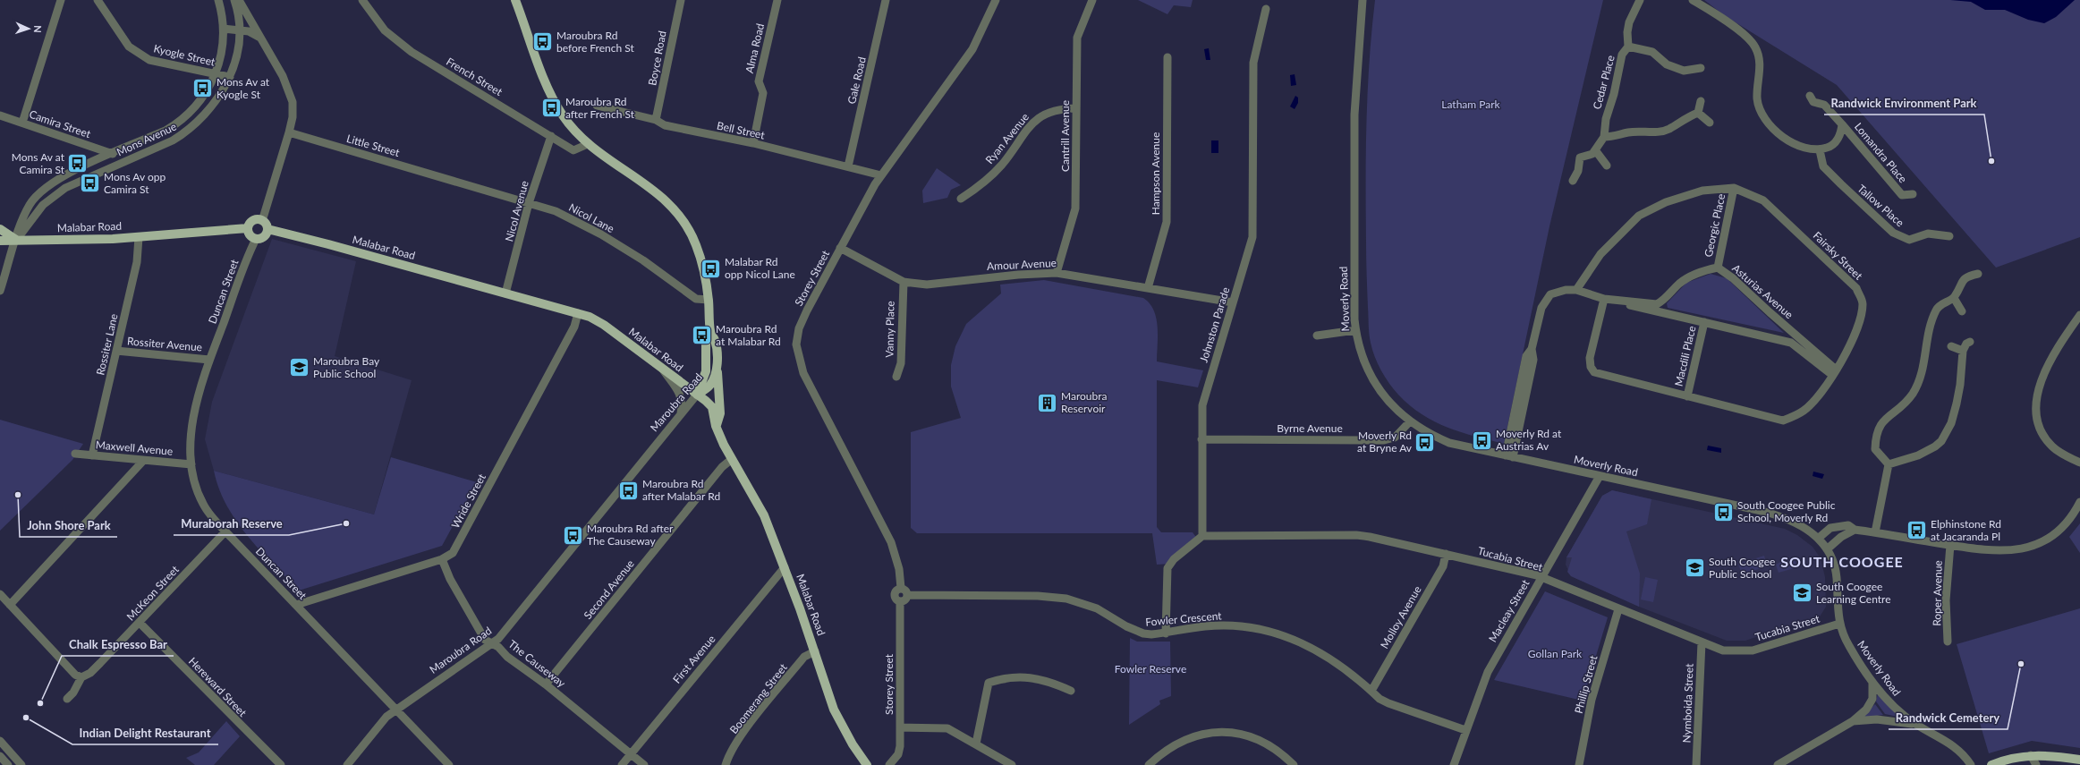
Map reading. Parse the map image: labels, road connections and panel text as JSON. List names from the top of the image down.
{
  "streets": {
    "main road": ["Malabar Road", "Maroubra Road"],
    "street": [
      "Alma Road",
      "Kyogle Street",
      "Boyce Road",
      "French Street",
      "Gale Road",
      "Cedar Place",
      "Camira Street",
      "Bell Street",
      "Cantrill Avenue",
      "Ryan Avenue",
      "Mons Avenue",
      "Little Street",
      "Lomandra Place",
      "Hampson Avenue",
      "Tallow Place",
      "Nicol Avenue",
      "Nicol Lane",
      "Georgic Place",
      "Fairsky Street",
      "Amour Avenue",
      "Storey Street",
      "Duncan Street",
      "Asturias Avenue",
      "Moverly Road",
      "Johnston Parade",
      "Vanny Place",
      "Rossiter Lane",
      "Rossiter Avenue",
      "Macdili Place",
      "Byrne Avenue",
      "Maxwell Avenue",
      "Wride Street",
      "Tucabia Street",
      "Second Avenue",
      "McKeon Street",
      "Roper Avenue",
      "Macleay Street",
      "Molloy Avenue",
      "Fowler Crescent",
      "First Avenue",
      "The Causeway",
      "Phillip Street",
      "Hereward Street",
      "Boomerang Street",
      "Nymboida Street"
    ]
  },
  "crossings": [
    ["Alma Road", "Bell Street"],
    ["Kyogle Street", "Mons Avenue"],
    ["Boyce Road", "Bell Street"],
    ["French Street", "Nicol Avenue"],
    ["French Street", "Maroubra Road"],
    ["Gale Road", "Bell Street"],
    ["Camira Street", "Mons Avenue"],
    ["Bell Street", "Storey Street"],
    ["Cantrill Avenue", "Ryan Avenue"],
    ["Cantrill Avenue", "Amour Avenue"],
    ["Mons Avenue", "Malabar Road"],
    ["Little Street", "Nicol Lane"],
    ["Hampson Avenue", "Amour Avenue"],
    ["Nicol Avenue", "Nicol Lane"],
    ["Nicol Avenue", "Malabar Road"],
    ["Nicol Lane", "Maroubra Road"],
    ["Georgic Place", "Fairsky Street"],
    ["Georgic Place", "Asturias Avenue"],
    ["Malabar Road", "Duncan Street"],
    ["Malabar Road", "Rossiter Lane"],
    ["Malabar Road", "Maroubra Road"],
    ["Malabar Road", "Wride Street"],
    ["Malabar Road", "Second Avenue"],
    ["Malabar Road", "First Avenue"],
    ["Malabar Road", "Boomerang Street"],
    ["Fairsky Street", "Asturias Avenue"],
    ["Fairsky Street", "Macdili Place"],
    ["Amour Avenue", "Storey Street"],
    ["Amour Avenue", "Johnston Parade"],
    ["Amour Avenue", "Vanny Place"],
    ["Storey Street", "Fowler Crescent"],
    ["Duncan Street", "Rossiter Avenue"],
    ["Duncan Street", "Maroubra Road"],
    ["Duncan Street", "Maxwell Avenue"],
    ["Duncan Street", "Wride Street"],
    ["Duncan Street", "McKeon Street"],
    ["Asturias Avenue", "Moverly Road"],
    ["Asturias Avenue", "Macdili Place"],
    ["Moverly Road", "Byrne Avenue"],
    ["Moverly Road", "Tucabia Street"],
    ["Moverly Road", "Macleay Street"],
    ["Johnston Parade", "Byrne Avenue"],
    ["Johnston Parade", "Tucabia Street"],
    ["Rossiter Lane", "Rossiter Avenue"],
    ["Rossiter Lane", "Maxwell Avenue"],
    ["Maroubra Road", "The Causeway"],
    ["Wride Street", "The Causeway"],
    ["Tucabia Street", "Macleay Street"],
    ["Tucabia Street", "Molloy Avenue"],
    ["Tucabia Street", "Phillip Street"],
    ["Tucabia Street", "Nymboida Street"],
    ["Second Avenue", "The Causeway"],
    ["McKeon Street", "Hereward Street"],
    ["Macleay Street", "Fowler Crescent"],
    ["Molloy Avenue", "Fowler Crescent"],
    ["First Avenue", "The Causeway"]
  ],
  "districts": ["SOUTH COOGEE"],
  "parks": ["Latham Park", "Gollan Park", "Fowler Reserve"],
  "places": {
    "bus stop": [
      "Maroubra Rd before French St",
      "Mons Av at Kyogle St",
      "Maroubra Rd after French St",
      "Mons Av at Camira St",
      "Mons Av opp Camira St",
      "Malabar Rd opp Nicol Lane",
      "Maroubra Rd at Malabar Rd",
      "Moverly Rd at Austrias Av",
      "Moverly Rd at Bryne Av",
      "Maroubra Rd after Malabar Rd",
      "South Coogee Public School, Moverly Rd",
      "Elphinstone Rd at Jacaranda Pl",
      "Maroubra Rd after The Causeway"
    ],
    "other": [
      "Randwick Environment Park",
      "John Shore Park",
      "Muraborah Reserve",
      "Randwick Cemetery",
      "Chalk Espresso Bar",
      "Indian Delight Restaurant"
    ],
    "school or university": ["Maroubra Bay Public School", "South Coogee Public School", "South Coogee Learning Centre"],
    "building": ["Maroubra Reservoir"]
  },
  "north": "right"
}
